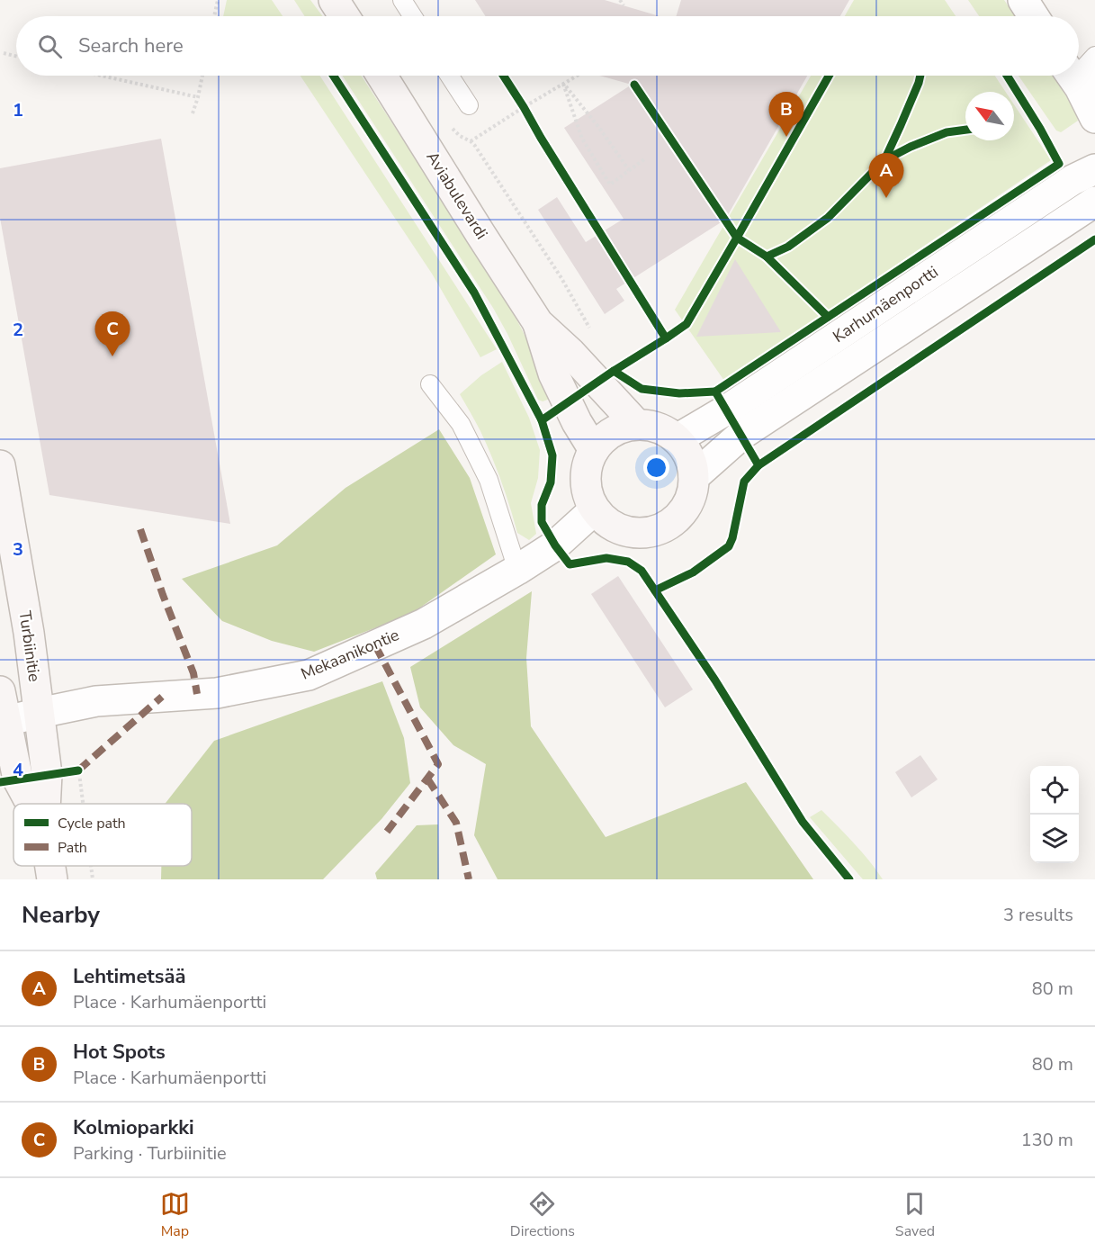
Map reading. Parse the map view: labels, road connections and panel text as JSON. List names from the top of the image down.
{
  "streets": {
    "street": [
      "Aviabulevardi",
      "Karhumäenportti",
      "Turbiinitie",
      "Mekaanikontie"
    ]
  },
  "crossings": [
    ["Aviabulevardi", "Karhumäenportti"],
    ["Aviabulevardi", "Mekaanikontie"],
    ["Karhumäenportti", "Mekaanikontie"],
    ["Turbiinitie", "Mekaanikontie"]
  ],
  "legend": ["Cycle path", "Path"],
  "north": "top left",
  "page": {
    "search": "Search here",
    "pins": ["B", "A", "C"],
    "heading": ["Nearby", "3 results"],
    "list": [
      {
        "mark": "A",
        "name": "Lehtimetsää",
        "note": "Place · Karhumäenportti",
        "value": "80 m"
      },
      {
        "mark": "B",
        "name": "Hot Spots",
        "note": "Place · Karhumäenportti",
        "value": "80 m"
      },
      {
        "mark": "C",
        "name": "Kolmioparkki",
        "note": "Parking · Turbiinitie",
        "value": "130 m"
      }
    ],
    "nav": ["Map", "Directions", "Saved"]
  },
  "grid": {
    "rows": [
      "1",
      "2",
      "3",
      "4"
    ]
  }
}
